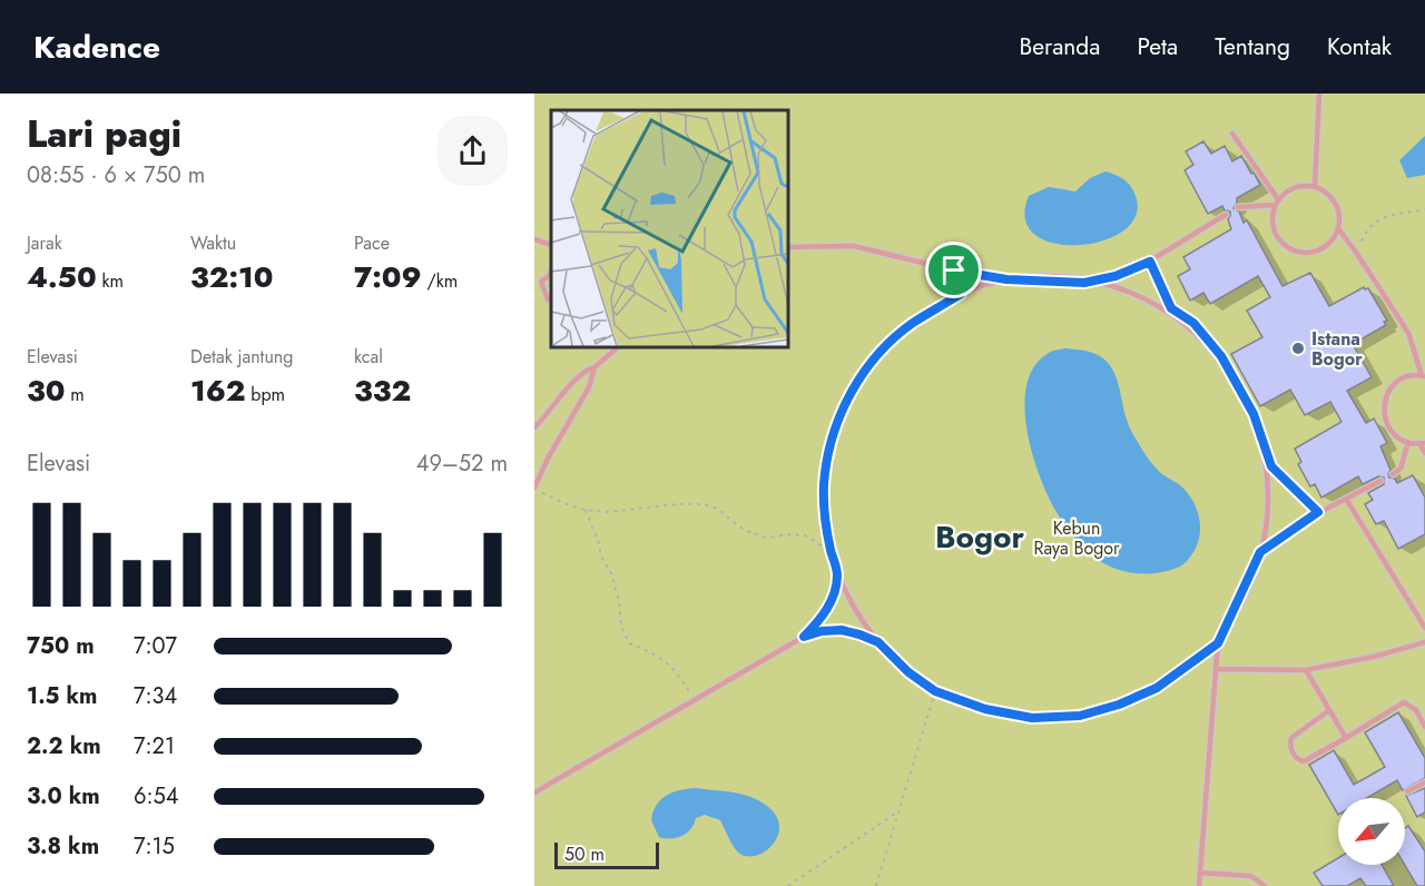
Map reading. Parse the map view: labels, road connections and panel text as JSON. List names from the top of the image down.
{
  "districts": ["Bogor"],
  "parks": ["Kebun Raya Bogor"],
  "places": ["Istana Bogor"],
  "scale_bar": "50 m",
  "north": "bottom left",
  "page": {
    "header": "Kadence",
    "nav": [
      "Beranda",
      "Peta",
      "Tentang",
      "Kontak"
    ],
    "heading": ["Lari pagi", "08:55 · 6 × 750 m"],
    "stats": [
      ["Jarak", "4.50 km"],
      ["Waktu", "32:10"],
      ["Pace", "7:09 /km"],
      ["Elevasi", "30 m"],
      ["Detak jantung", "162 bpm"],
      ["kcal", "332"]
    ],
    "chart": ["Elevasi", "49–52 m"],
    "list": [
      {
        "name": "750 m",
        "note": "7:07"
      },
      {
        "name": "1.5 km",
        "note": "7:34"
      },
      {
        "name": "2.2 km",
        "note": "7:21"
      },
      {
        "name": "3.0 km",
        "note": "6:54"
      },
      {
        "name": "3.8 km",
        "note": "7:15"
      }
    ],
    "scale": "50 m"
  }
}
